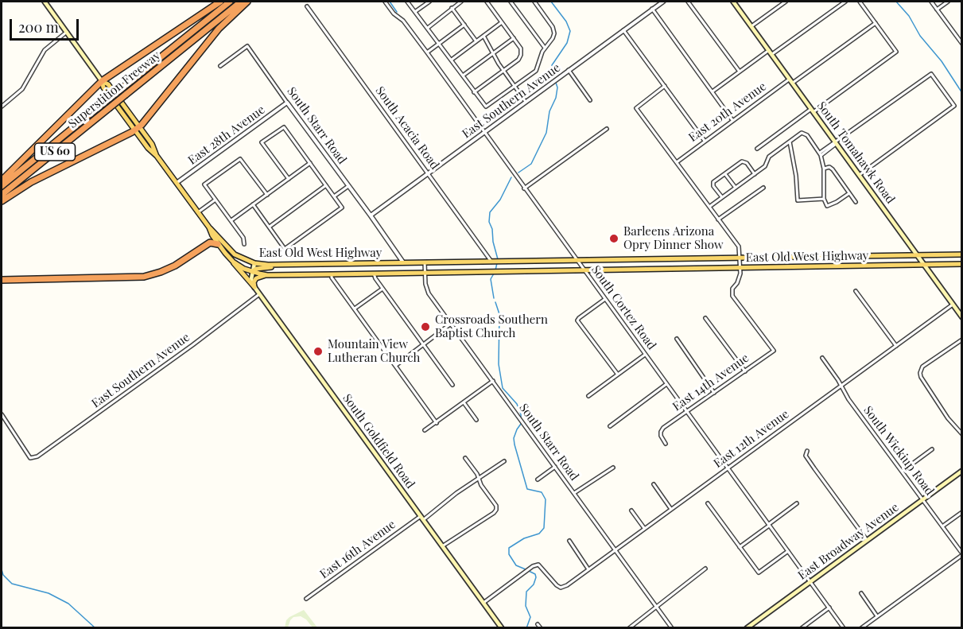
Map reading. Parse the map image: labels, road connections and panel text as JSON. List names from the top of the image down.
{
  "streets": {
    "highway": ["Superstition Freeway", "US 60"],
    "main road": [
      "South Tomahawk Road",
      "East Old West Highway",
      "South Goldfield Road",
      "East Broadway Avenue"
    ],
    "street": [
      "East Southern Avenue",
      "East 20th Avenue",
      "South Starr Road",
      "South Acacia Road",
      "East 28th Avenue",
      "South Cortez Road",
      "East 14th Avenue",
      "East 12th Avenue",
      "South Wickiup Road",
      "East 16th Avenue"
    ]
  },
  "crossings": [
    ["East Southern Avenue", "South Starr Road"],
    ["East Southern Avenue", "South Acacia Road"],
    ["East Southern Avenue", "South Cortez Road"],
    ["East Southern Avenue", "South Goldfield Road"],
    ["East 20th Avenue", "South Tomahawk Road"],
    ["South Starr Road", "East 28th Avenue"],
    ["South Starr Road", "East Old West Highway"],
    ["South Starr Road", "East 12th Avenue"],
    ["South Acacia Road", "East Old West Highway"],
    ["South Tomahawk Road", "East Old West Highway"],
    ["South Tomahawk Road", "East 12th Avenue"],
    ["East Old West Highway", "South Cortez Road"],
    ["East Old West Highway", "East 14th Avenue"],
    ["East Old West Highway", "South Goldfield Road"],
    ["South Cortez Road", "East 14th Avenue"],
    ["South Cortez Road", "East 12th Avenue"],
    ["South Cortez Road", "East Broadway Avenue"],
    ["East 12th Avenue", "South Goldfield Road"],
    ["East 12th Avenue", "South Wickiup Road"],
    ["South Goldfield Road", "East 16th Avenue"],
    ["South Wickiup Road", "East Broadway Avenue"]
  ],
  "places": ["Barleens Arizona Opry Dinner Show", "Crossroads Southern Baptist Church", "Mountain View Lutheran Church"],
  "scale_bar": "200 m"
}
